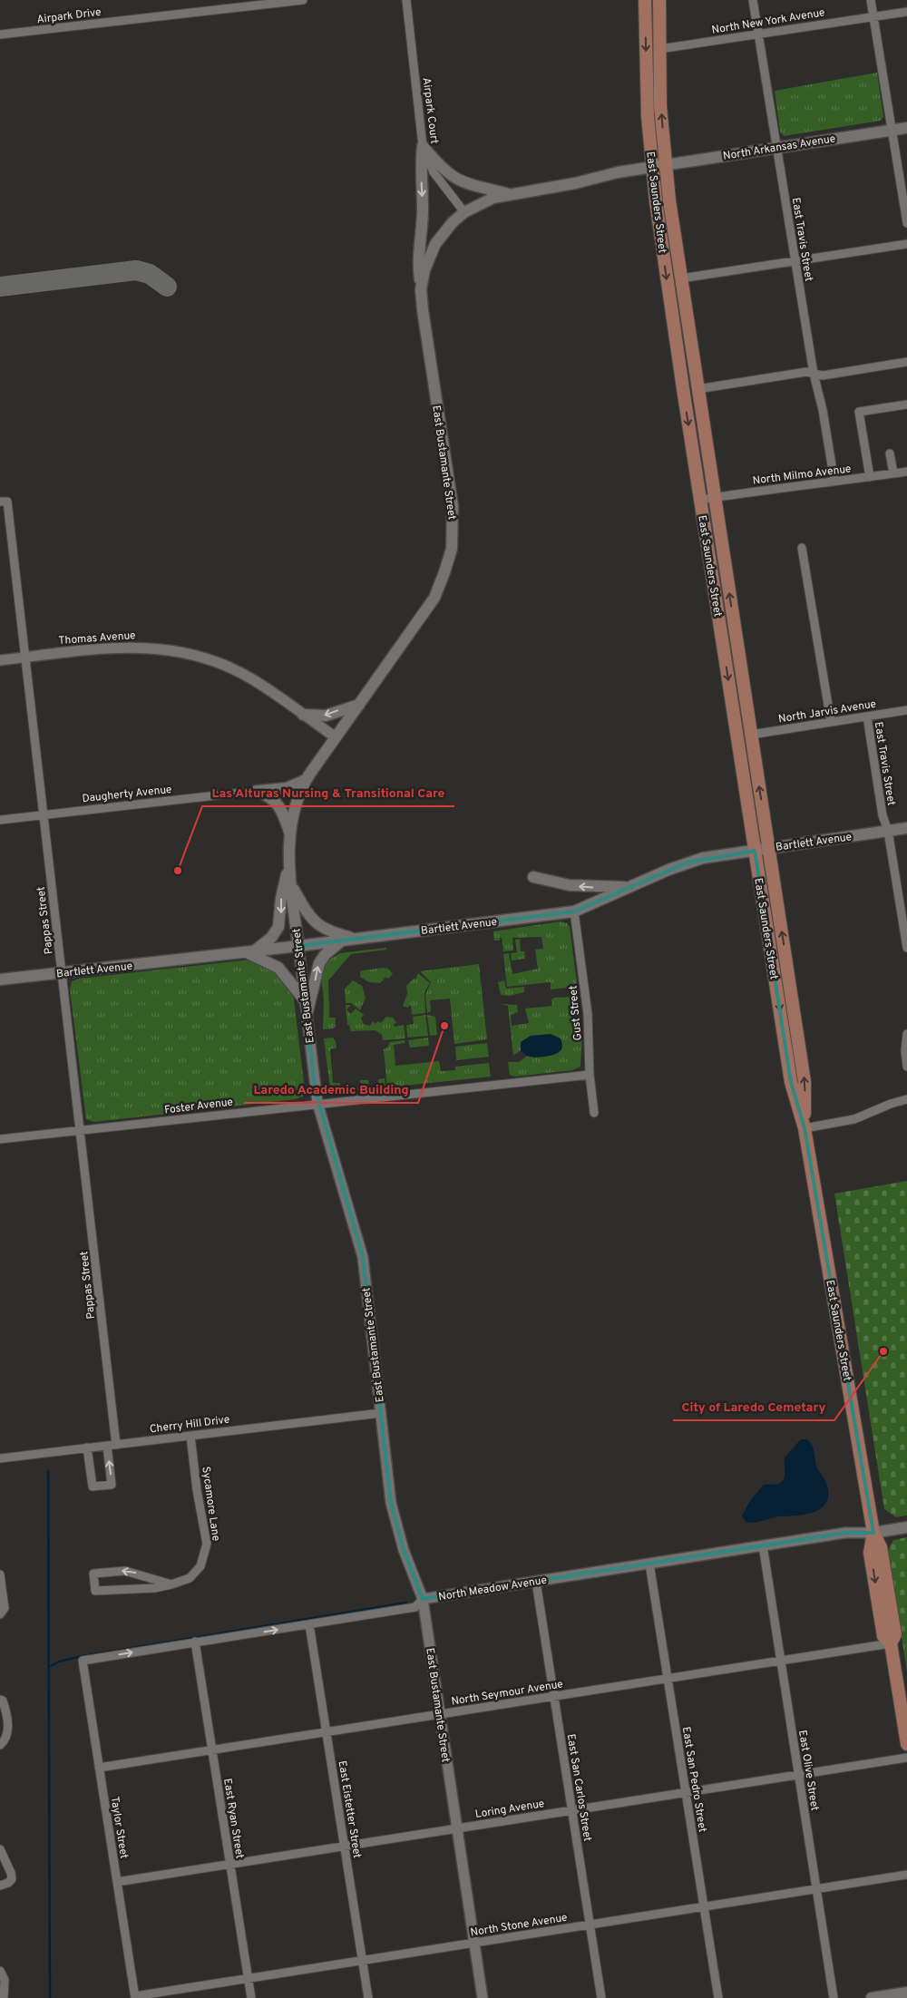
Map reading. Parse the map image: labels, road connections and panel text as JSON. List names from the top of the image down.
{
  "streets": {
    "main road": [
      "North Arkansas Avenue",
      "East Saunders Street",
      "East Bustamante Street",
      "Bartlett Avenue",
      "North Meadow Avenue"
    ],
    "street": [
      "Airpark Drive",
      "North New York Avenue",
      "Airpark Court",
      "East Travis Street",
      "North Milmo Avenue",
      "Thomas Avenue",
      "North Jarvis Avenue",
      "Daugherty Avenue",
      "Pappas Street",
      "Gust Street",
      "Foster Avenue",
      "Cherry Hill Drive",
      "Sycamore Lane",
      "North Seymour Avenue",
      "East Olive Street",
      "East San Pedro Street",
      "East San Carlos Street",
      "Loring Avenue",
      "East Eistetter Street",
      "East Ryan Street",
      "Taylor Street",
      "North Stone Avenue"
    ]
  },
  "crossings": [
    ["North New York Avenue", "East Saunders Street"],
    ["North New York Avenue", "East Travis Street"],
    ["Airpark Court", "East Bustamante Street"],
    ["North Arkansas Avenue", "East Saunders Street"],
    ["North Arkansas Avenue", "East Travis Street"],
    ["North Arkansas Avenue", "East Bustamante Street"],
    ["East Saunders Street", "East Bustamante Street"],
    ["East Saunders Street", "North Milmo Avenue"],
    ["East Saunders Street", "North Jarvis Avenue"],
    ["East Saunders Street", "Bartlett Avenue"],
    ["East Saunders Street", "North Meadow Avenue"],
    ["East Saunders Street", "North Seymour Avenue"],
    ["East Travis Street", "North Milmo Avenue"],
    ["East Travis Street", "North Jarvis Avenue"],
    ["East Travis Street", "Bartlett Avenue"],
    ["East Bustamante Street", "Thomas Avenue"],
    ["East Bustamante Street", "Bartlett Avenue"],
    ["East Bustamante Street", "Foster Avenue"],
    ["East Bustamante Street", "Cherry Hill Drive"],
    ["East Bustamante Street", "North Meadow Avenue"],
    ["East Bustamante Street", "North Seymour Avenue"],
    ["East Bustamante Street", "Loring Avenue"],
    ["East Bustamante Street", "North Stone Avenue"],
    ["Thomas Avenue", "Pappas Street"],
    ["Daugherty Avenue", "Pappas Street"],
    ["Bartlett Avenue", "Pappas Street"],
    ["Bartlett Avenue", "Gust Street"],
    ["Pappas Street", "Foster Avenue"],
    ["Pappas Street", "Cherry Hill Drive"],
    ["Gust Street", "Foster Avenue"],
    ["Cherry Hill Drive", "Sycamore Lane"],
    ["North Meadow Avenue", "East Olive Street"],
    ["North Meadow Avenue", "East San Pedro Street"],
    ["North Meadow Avenue", "East San Carlos Street"],
    ["North Meadow Avenue", "East Eistetter Street"],
    ["North Meadow Avenue", "East Ryan Street"],
    ["North Meadow Avenue", "Taylor Street"],
    ["North Seymour Avenue", "East Olive Street"],
    ["North Seymour Avenue", "East San Pedro Street"],
    ["North Seymour Avenue", "East San Carlos Street"],
    ["North Seymour Avenue", "East Eistetter Street"],
    ["North Seymour Avenue", "East Ryan Street"],
    ["North Seymour Avenue", "Taylor Street"],
    ["East Olive Street", "Loring Avenue"],
    ["East Olive Street", "North Stone Avenue"],
    ["East San Pedro Street", "Loring Avenue"],
    ["East San Pedro Street", "North Stone Avenue"],
    ["East San Carlos Street", "Loring Avenue"],
    ["East San Carlos Street", "North Stone Avenue"],
    ["Loring Avenue", "East Eistetter Street"],
    ["Loring Avenue", "East Ryan Street"],
    ["Loring Avenue", "Taylor Street"],
    ["East Eistetter Street", "North Stone Avenue"],
    ["East Ryan Street", "North Stone Avenue"],
    ["Taylor Street", "North Stone Avenue"]
  ],
  "places": ["Las Alturas Nursing & Transitional Care", "Laredo Academic Building", "City of Laredo Cemetary"]
}
